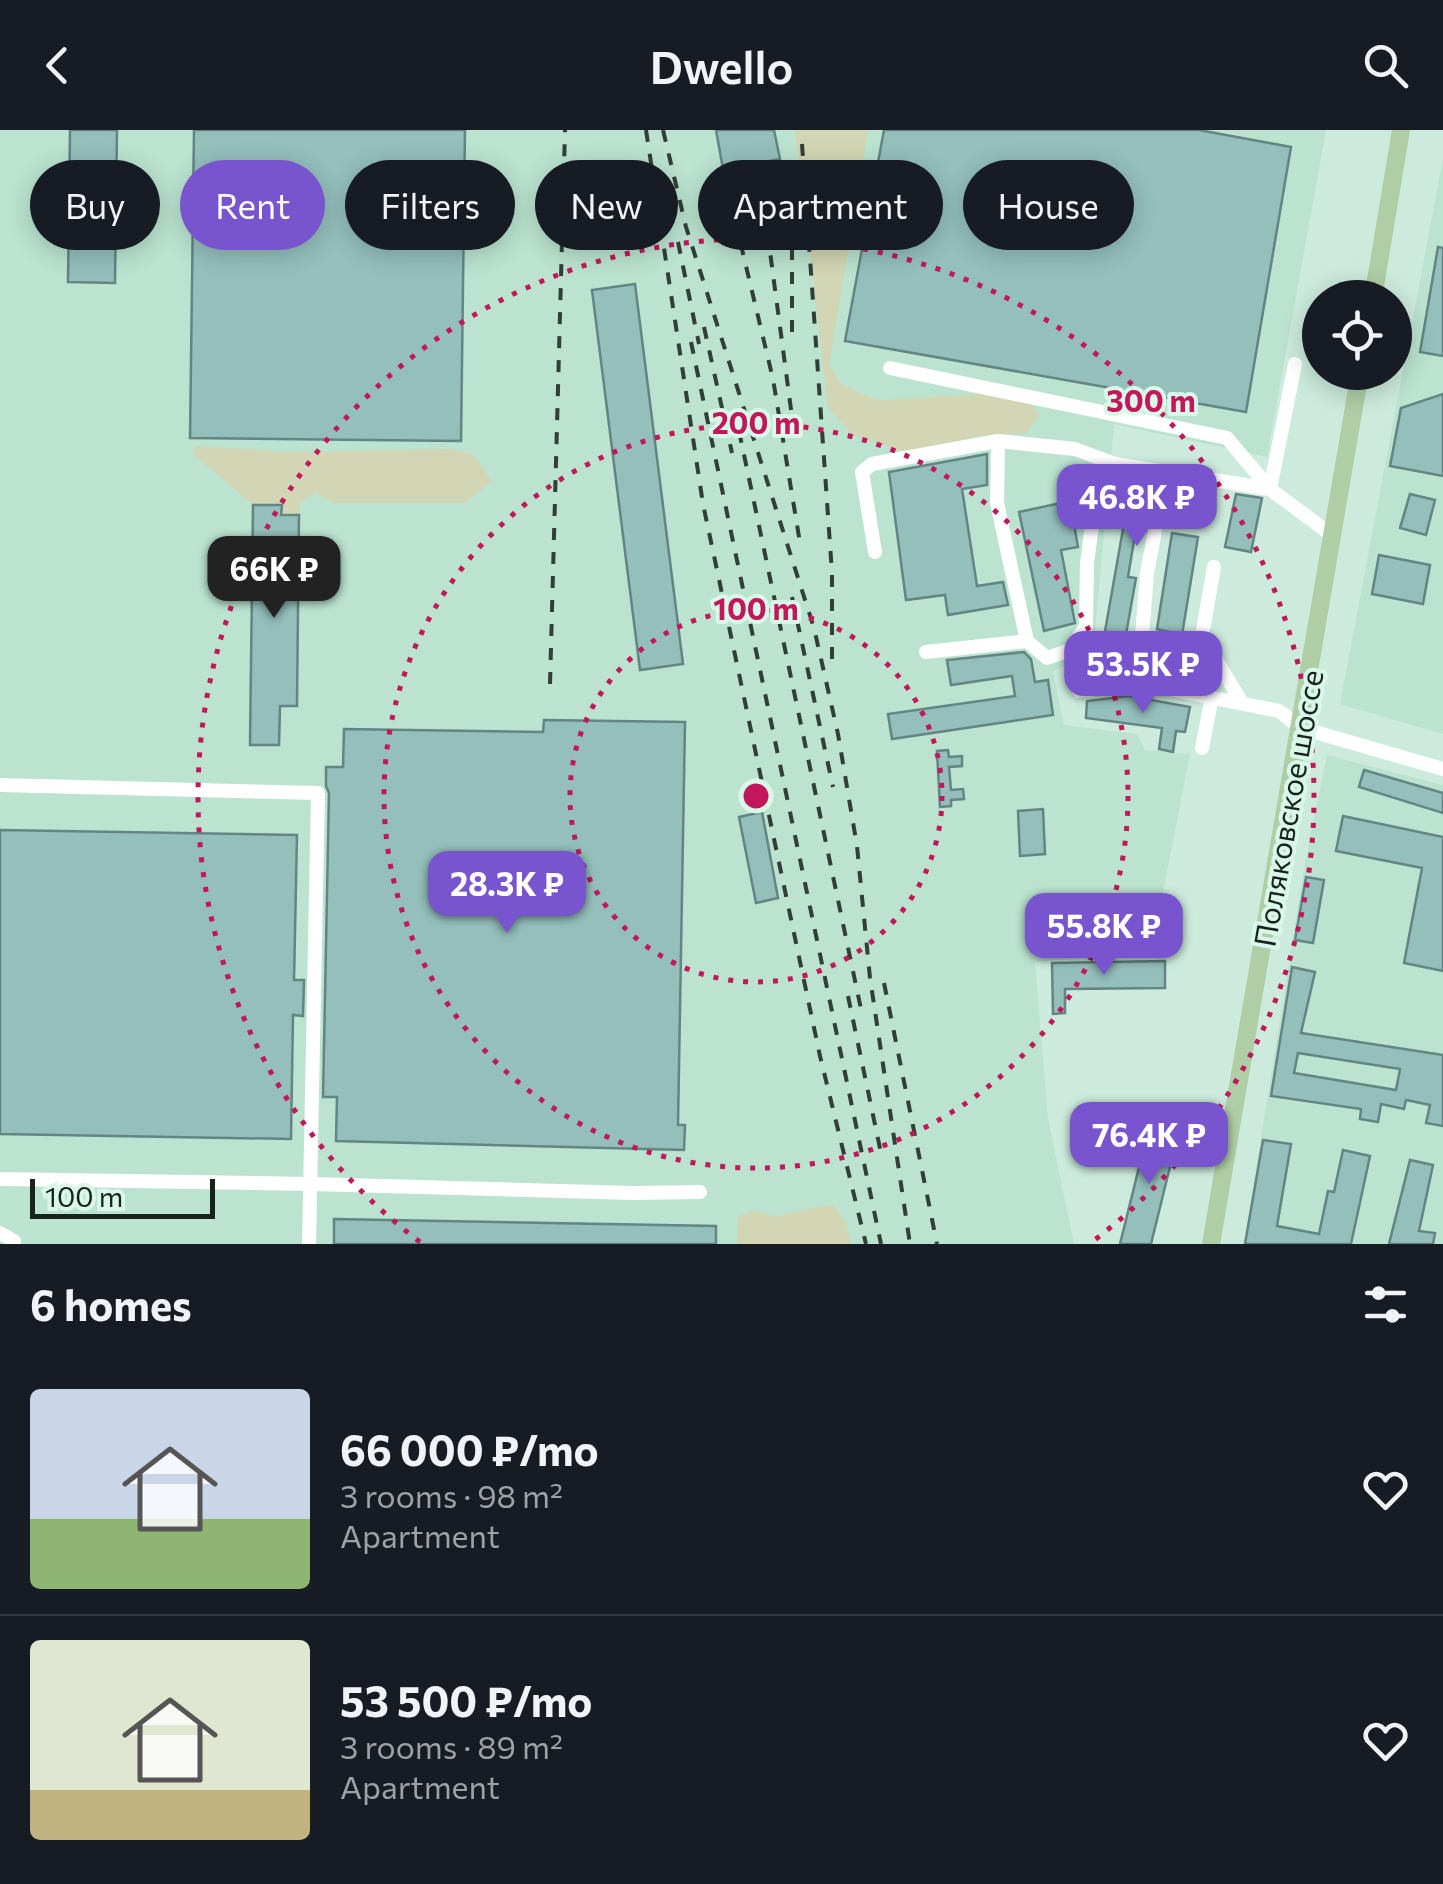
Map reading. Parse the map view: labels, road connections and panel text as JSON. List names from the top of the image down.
{
  "streets": {
    "main road": ["Поляковское шоссе"]
  },
  "scale_bar": "100 m",
  "page": {
    "header": "Dwello",
    "chip": [
      "Buy",
      "Rent",
      "Filters",
      "New",
      "Apartment",
      "House"
    ],
    "price": [
      "46.8K ₽",
      "66K ₽",
      "53.5K ₽",
      "28.3K ₽",
      "55.8K ₽",
      "76.4K ₽"
    ],
    "scale": "100 m",
    "heading": "6 homes",
    "list": [
      {
        "name": "66 000 ₽/mo",
        "note": "3 rooms · 98 m² · Apartment"
      },
      {
        "name": "53 500 ₽/mo",
        "note": "3 rooms · 89 m² · Apartment"
      }
    ]
  },
  "rings": ["300 m", "200 m", "100 m"]
}
